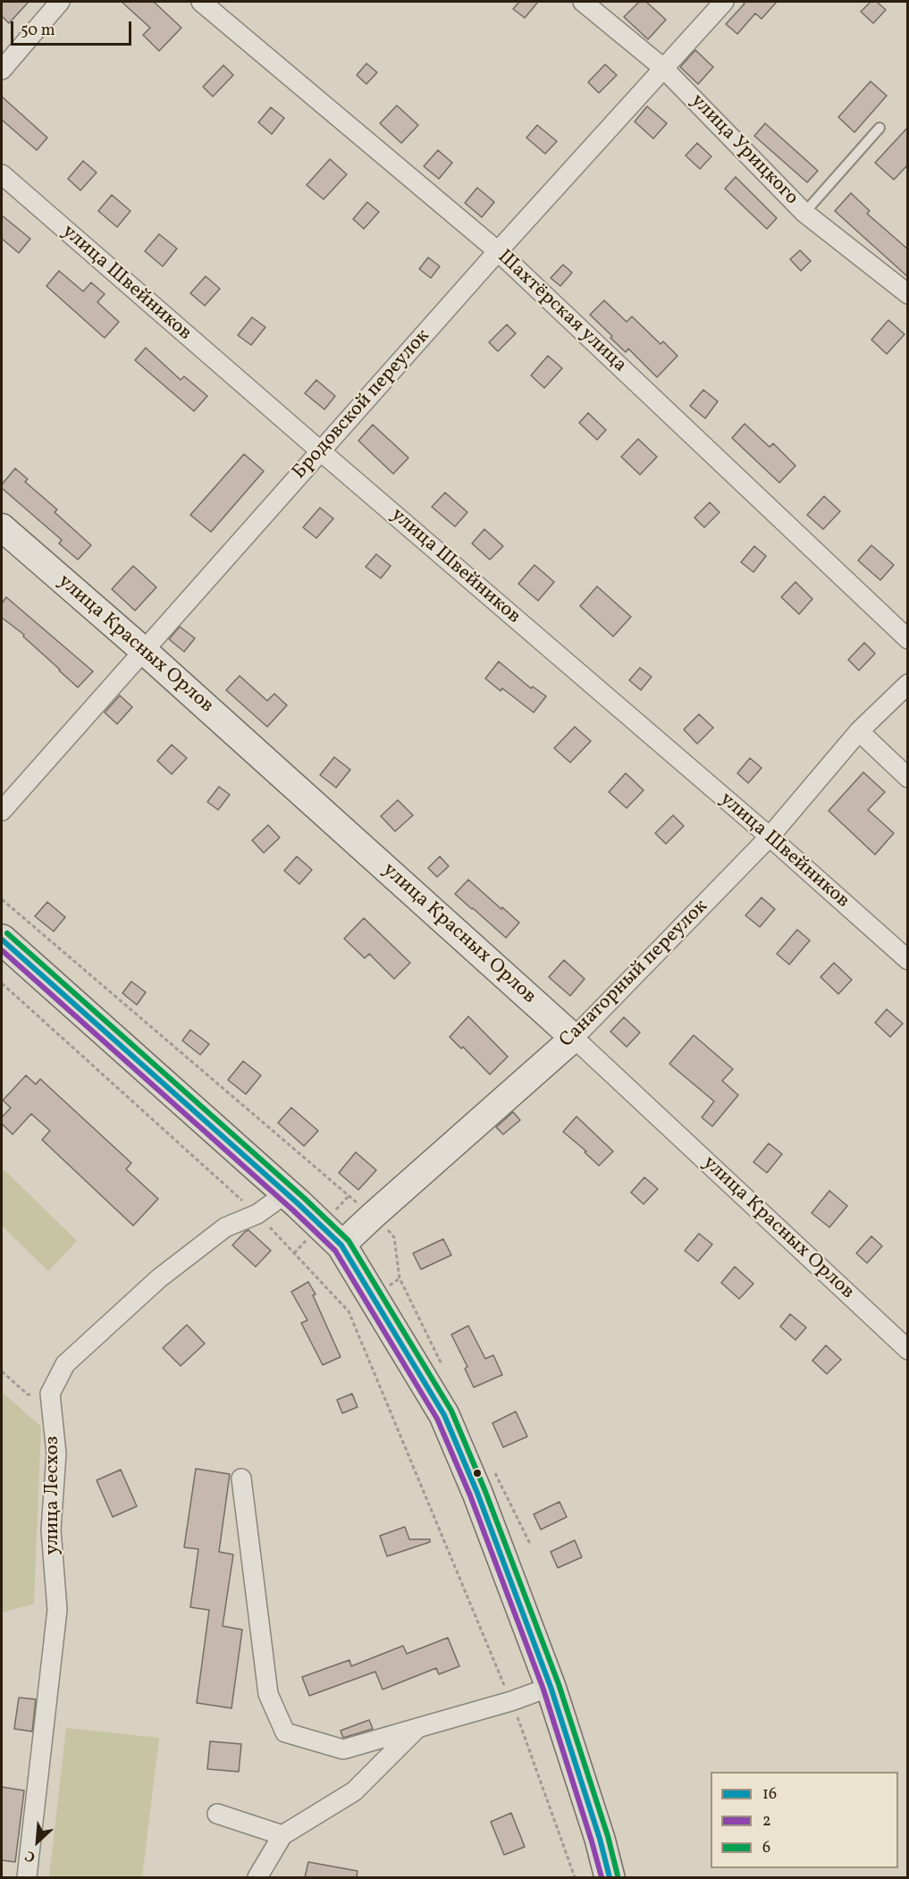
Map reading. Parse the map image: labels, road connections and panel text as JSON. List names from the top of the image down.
{
  "streets": {
    "street": [
      "улица Урицкого",
      "улица Швейников",
      "Шахтёрская улица",
      "Бродовской переулок",
      "улица Красных Орлов",
      "Санаторный переулок",
      "улица Лесхоз"
    ]
  },
  "crossings": [
    ["улица Урицкого", "Бродовской переулок"],
    ["улица Швейников", "Бродовской переулок"],
    ["улица Швейников", "Санаторный переулок"],
    ["Шахтёрская улица", "Бродовской переулок"],
    ["Бродовской переулок", "улица Красных Орлов"],
    ["улица Красных Орлов", "Санаторный переулок"]
  ],
  "lines": ["transit line 6", "transit line 16", "transit line 2"],
  "legend": ["16", "2", "6"],
  "scale_bar": "50 m",
  "north": "bottom left"
}
